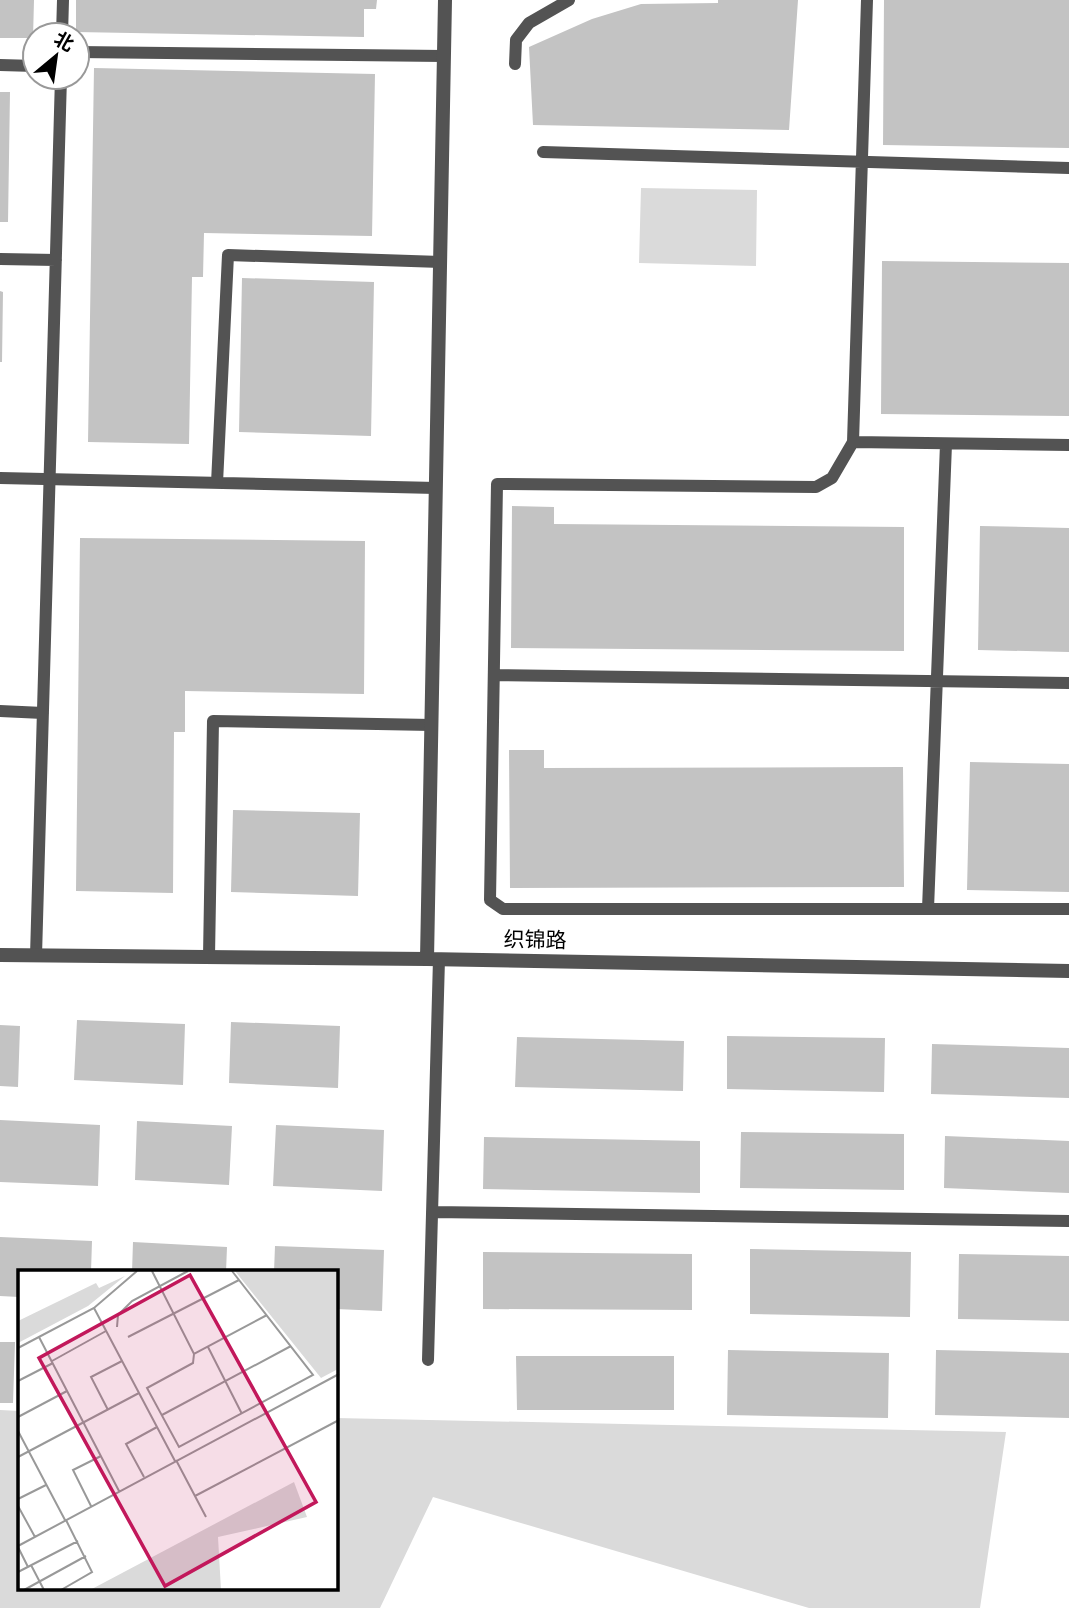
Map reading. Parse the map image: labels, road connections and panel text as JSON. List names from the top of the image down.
{
  "streets": {
    "street": ["织锦路"]
  },
  "north": "top right"
}
